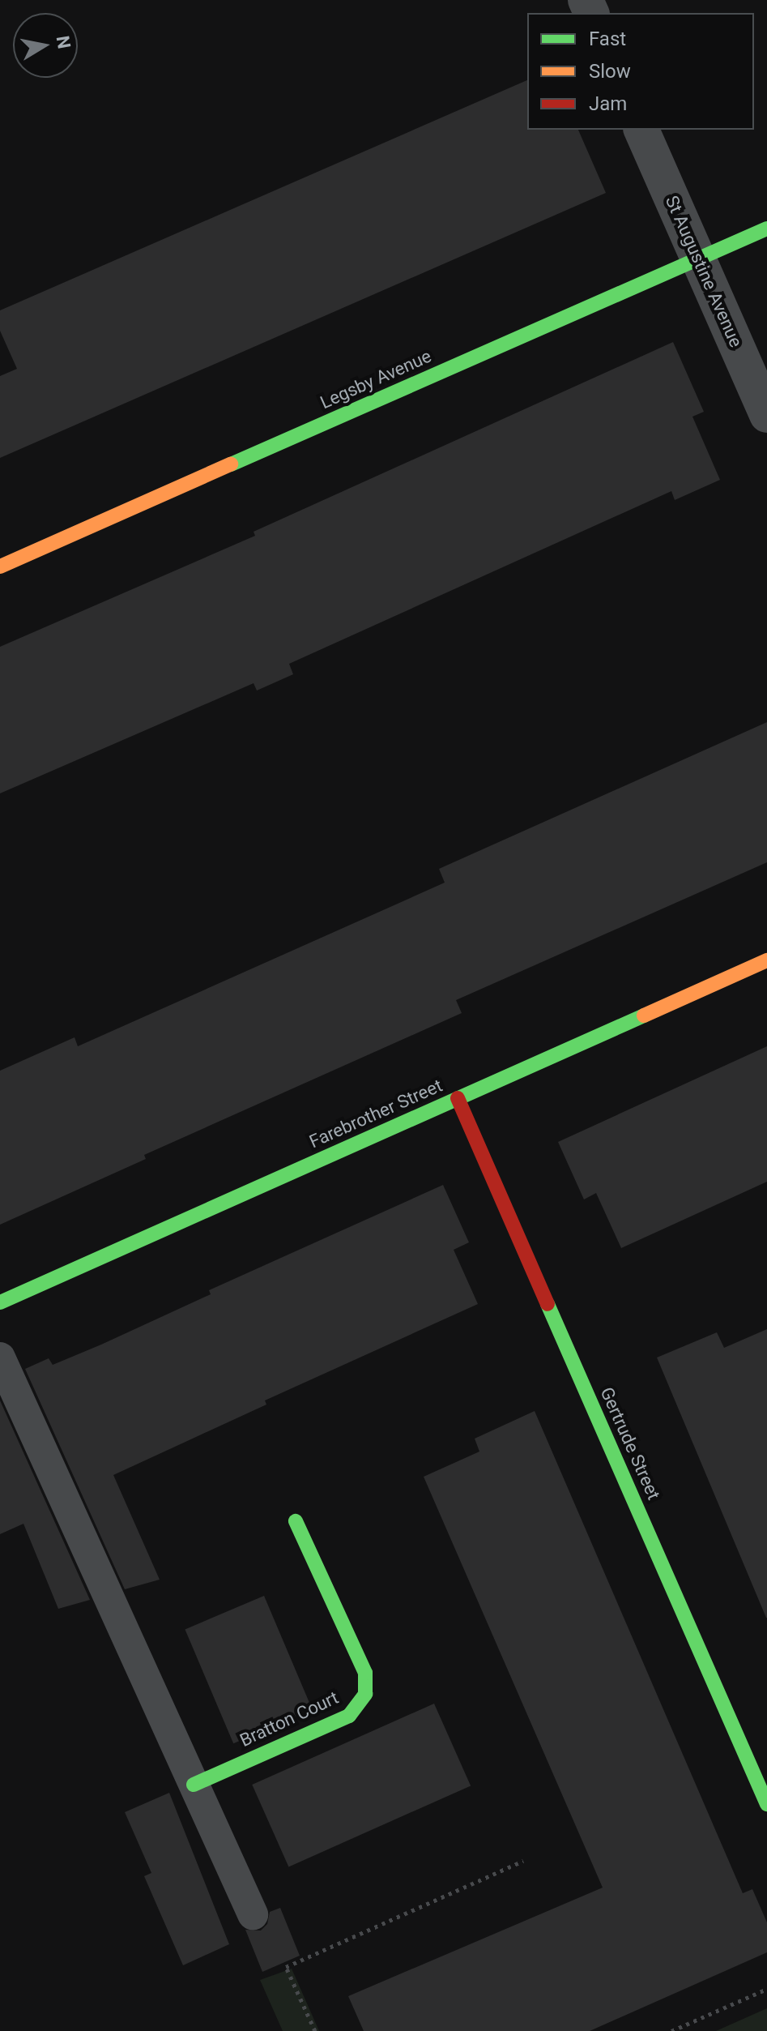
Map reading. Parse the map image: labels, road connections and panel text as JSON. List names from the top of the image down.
{
  "streets": {
    "street": [
      "St Augustine Avenue",
      "Legsby Avenue",
      "Farebrother Street",
      "Gertrude Street",
      "Bratton Court"
    ]
  },
  "crossings": [
    ["St Augustine Avenue", "Legsby Avenue"],
    ["Farebrother Street", "Gertrude Street"]
  ],
  "legend": ["Fast", "Slow", "Jam"],
  "north": "right"
}
